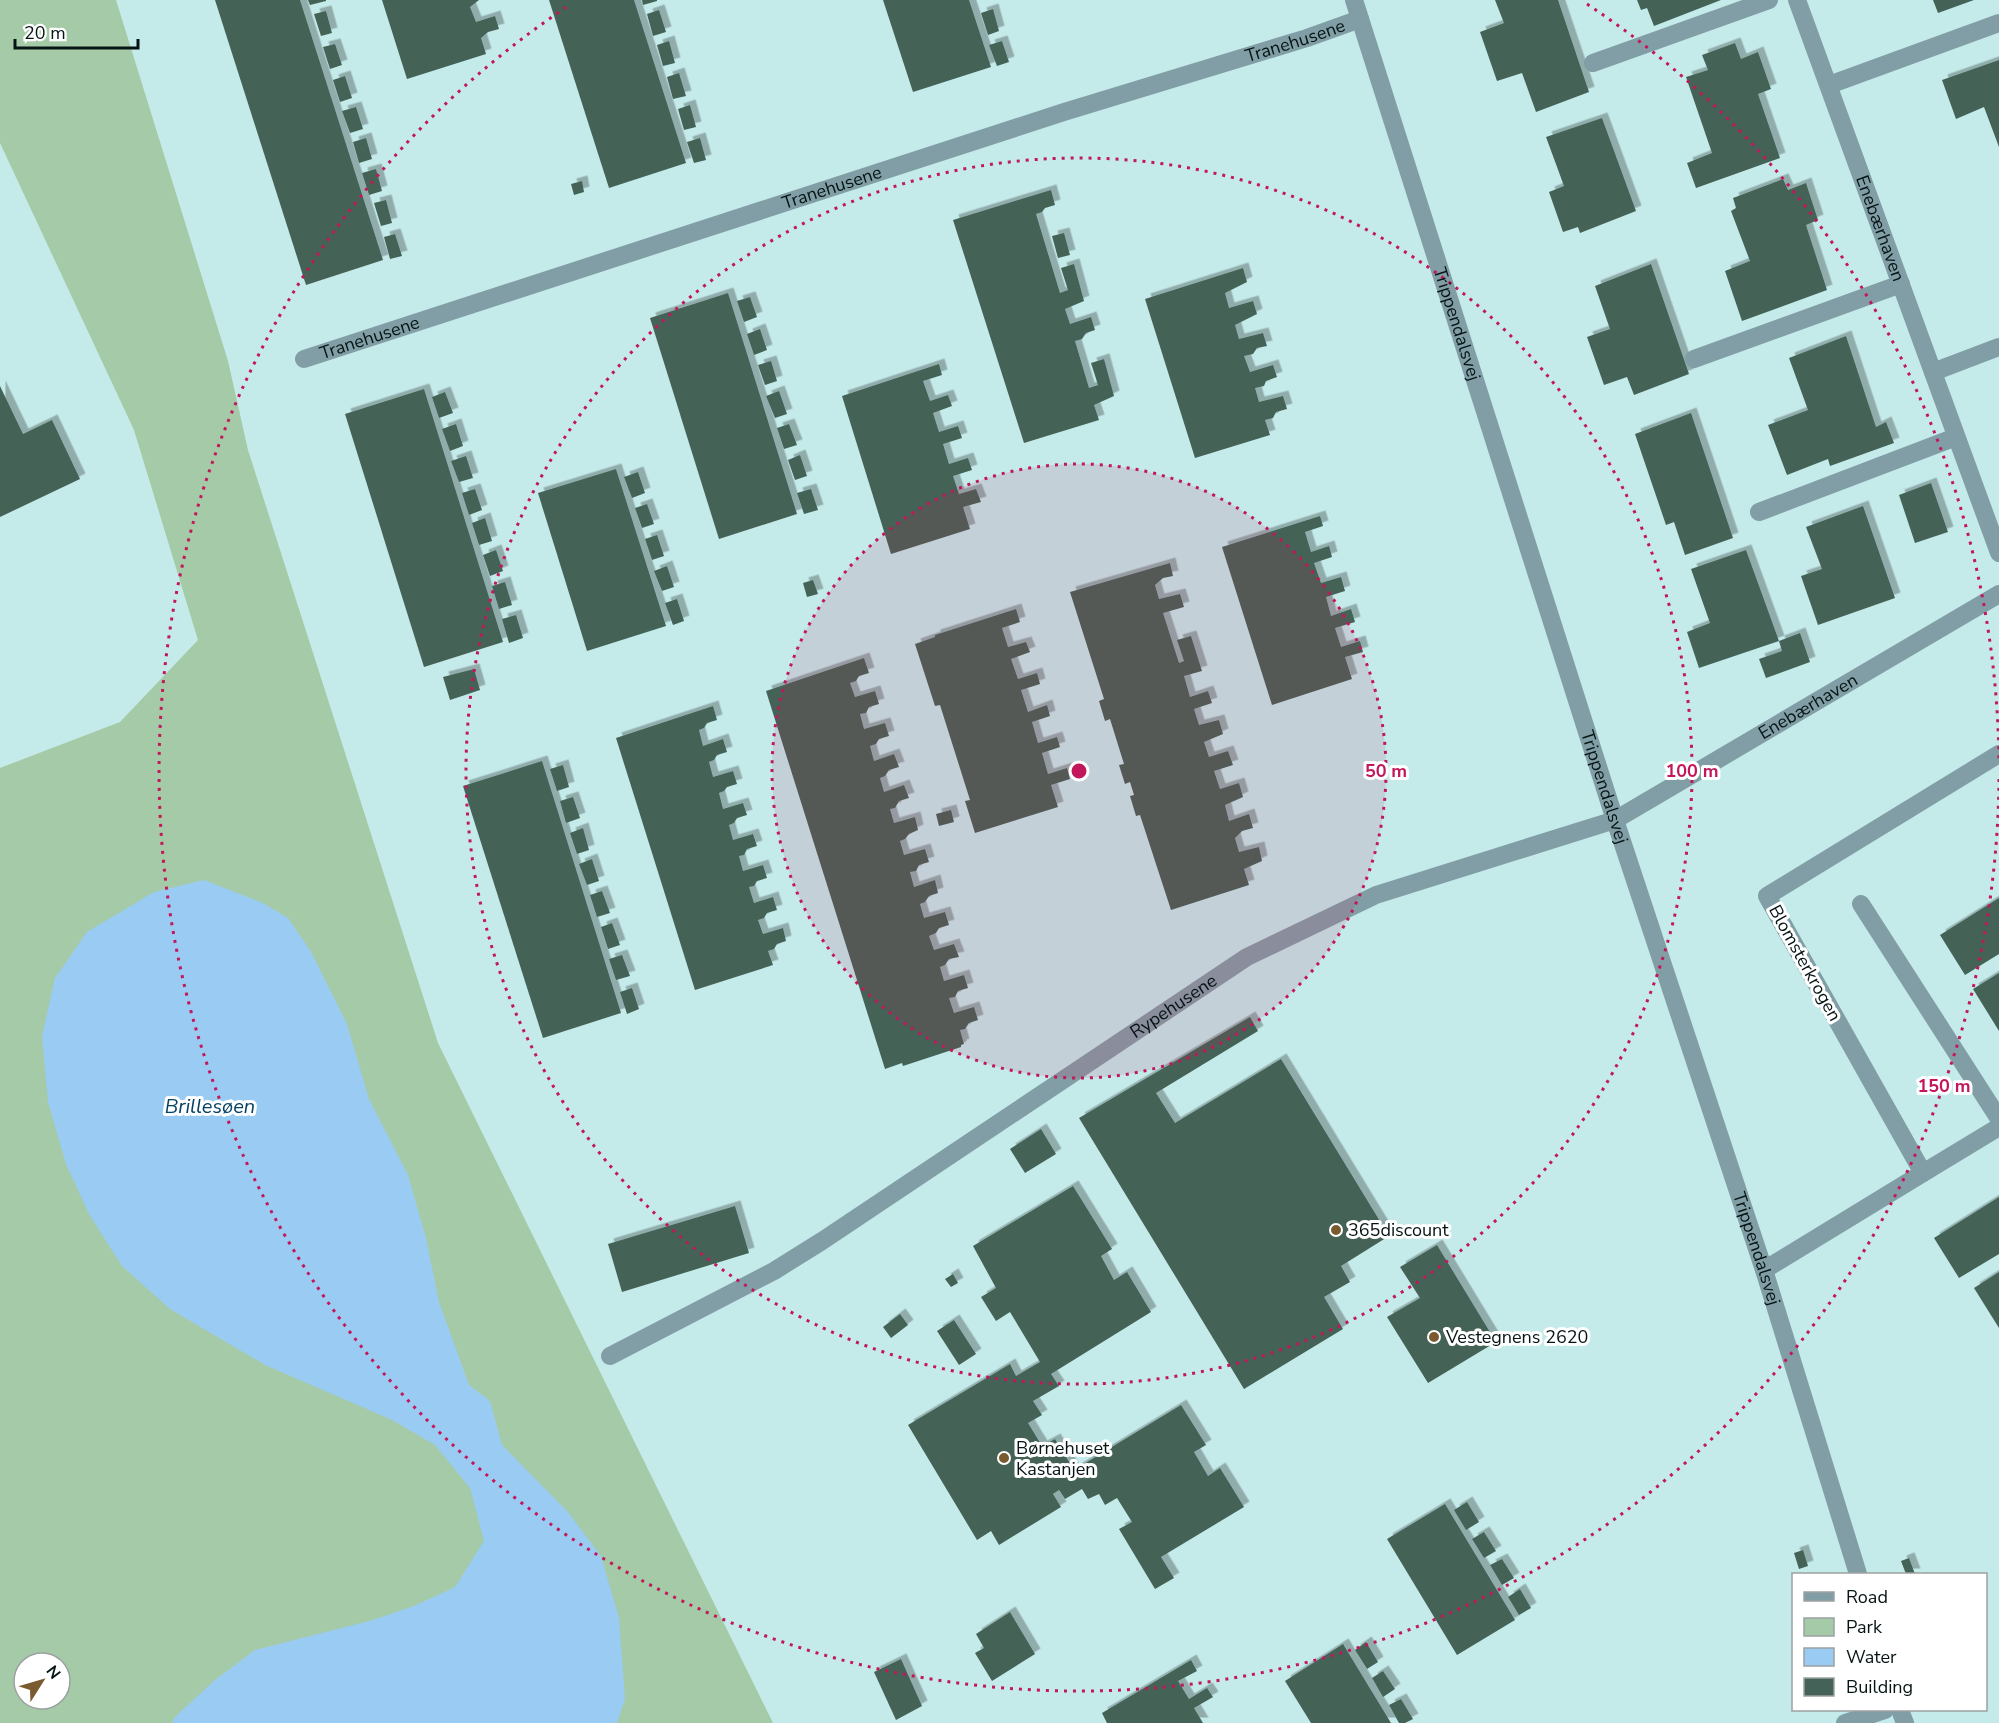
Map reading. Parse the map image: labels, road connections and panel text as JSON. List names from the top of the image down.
{
  "streets": {
    "street": [
      "Tranehusene",
      "Enebærhaven",
      "Trippendalsvej",
      "Blomsterkrogen",
      "Rypehusene"
    ]
  },
  "crossings": [
    ["Tranehusene", "Trippendalsvej"],
    ["Enebærhaven", "Trippendalsvej"],
    ["Enebærhaven", "Rypehusene"],
    ["Trippendalsvej", "Rypehusene"]
  ],
  "water": ["Brillesøen"],
  "places": ["365discount", "Vestegnens 2620", "Børnehuset Kastanjen"],
  "legend": [
    "Road",
    "Park",
    "Water",
    "Building"
  ],
  "scale_bar": "20 m",
  "north": "top right",
  "rings": ["50 m", "100 m", "150 m"]
}
